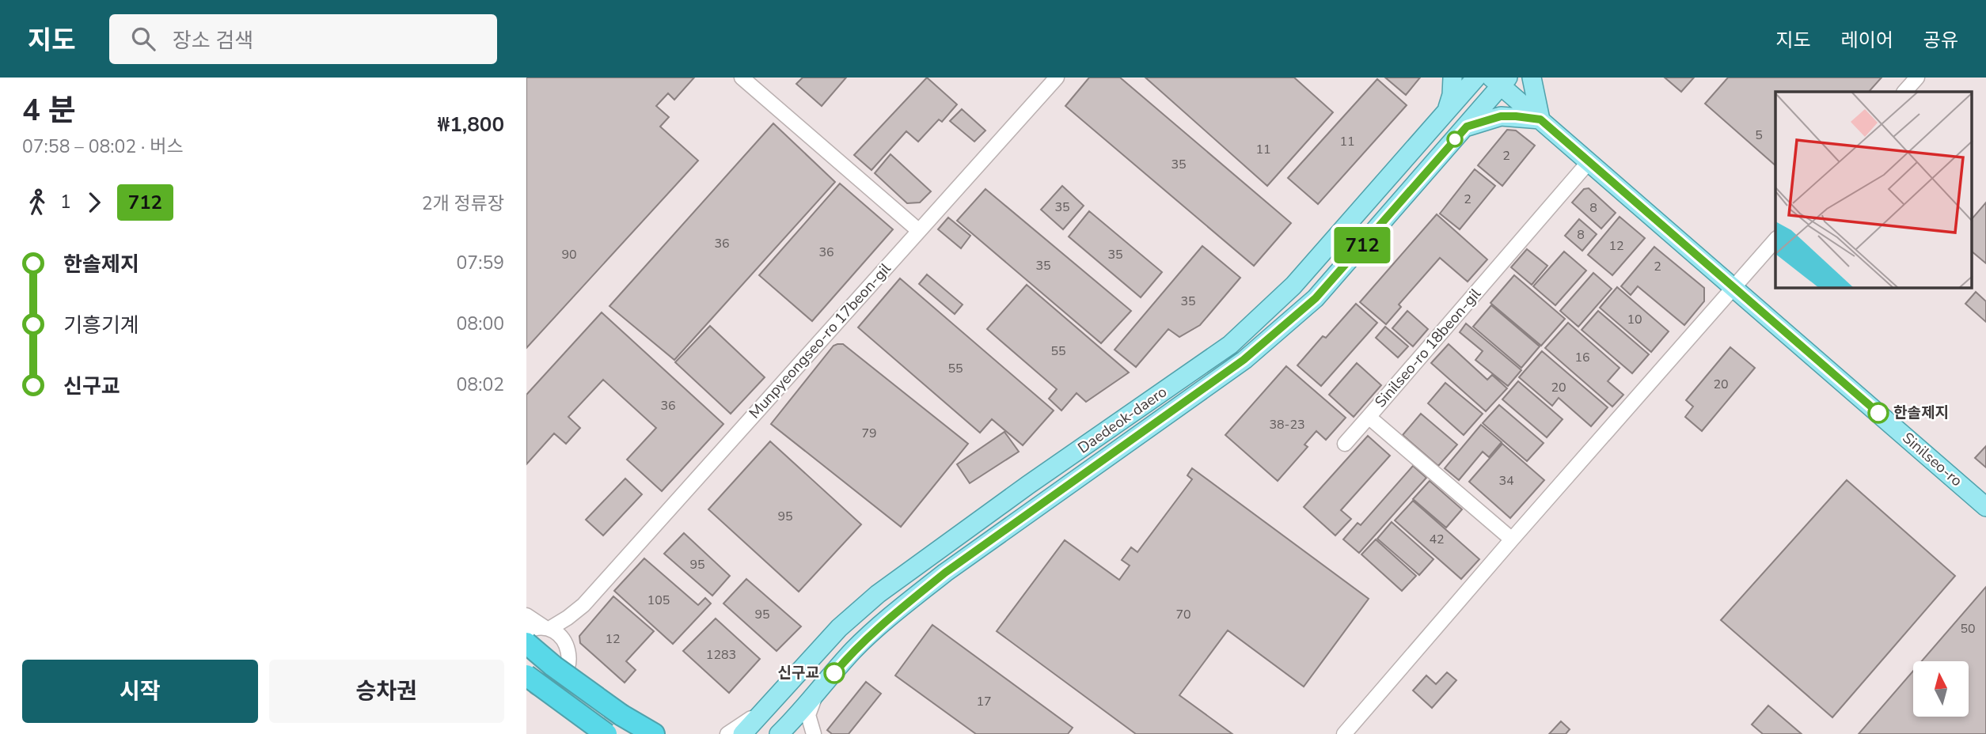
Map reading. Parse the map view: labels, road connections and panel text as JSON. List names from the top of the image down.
{
  "streets": {
    "main road": ["Daedeok-daero", "Sinilseo-ro"],
    "street": ["Munpyeongseo-ro 17beon-gil", "Sinilseo-ro 18beon-gil"]
  },
  "crossings": [
    ["Sinilseo-ro 18beon-gil", "Sinilseo-ro"],
    ["Daedeok-daero", "Sinilseo-ro"]
  ],
  "places": ["한솔제지", "신구교"],
  "lines": ["bus line 712"],
  "house_numbers": [
    "5",
    "11",
    "11",
    "2",
    "35",
    "2",
    "35",
    "8",
    "8",
    "36",
    "12",
    "36",
    "90",
    "35",
    "35",
    "2",
    "35",
    "10",
    "55",
    "16",
    "55",
    "20",
    "20",
    "36",
    "38-23",
    "79",
    "34",
    "95",
    "42",
    "95",
    "105",
    "95",
    "70",
    "50",
    "12",
    "1283",
    "17"
  ],
  "north": "top",
  "page": {
    "header": "지도",
    "search": "장소 검색",
    "nav": ["지도", "레이어", "공유"],
    "heading": ["4 분", "07:58 – 08:02 · 버스", "₩1,800"],
    "on_map": "712",
    "legs": ["1", "712", "2개 정류장"],
    "list": [
      {
        "name": "한솔제지",
        "value": "07:59"
      },
      {
        "name": "기흥기계",
        "value": "08:00"
      },
      {
        "name": "신구교",
        "value": "08:02"
      }
    ],
    "buttons": ["시작", "승차권"]
  }
}
